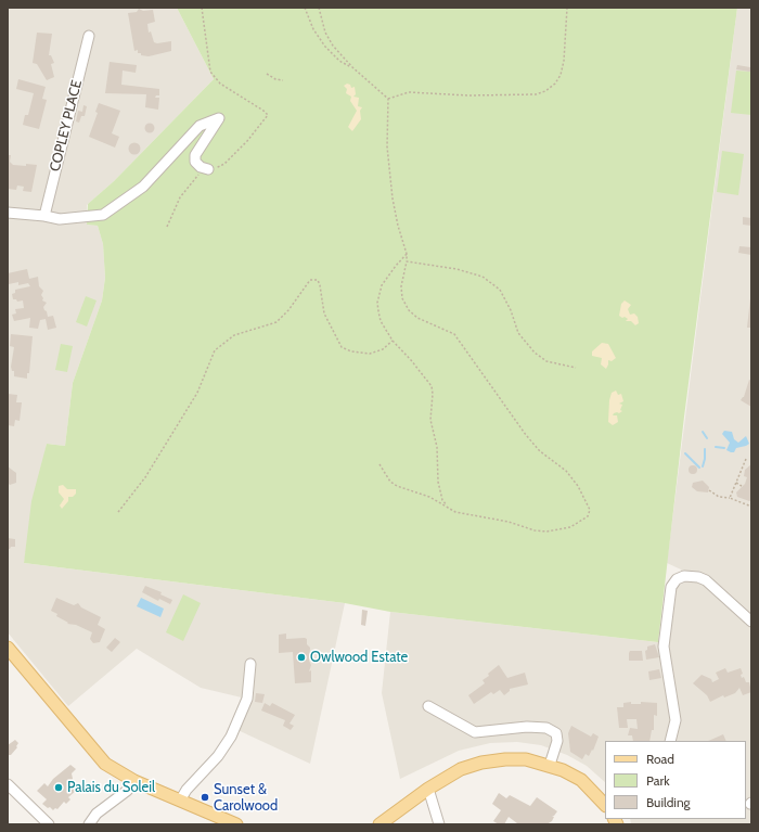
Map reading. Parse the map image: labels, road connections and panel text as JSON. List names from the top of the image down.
{
  "streets": {
    "street": ["COPLEY PLACE"]
  },
  "places": ["Owlwood Estate", "Palais du Soleil", "Sunset & Carolwood"],
  "legend": ["Road", "Park", "Building"]
}
